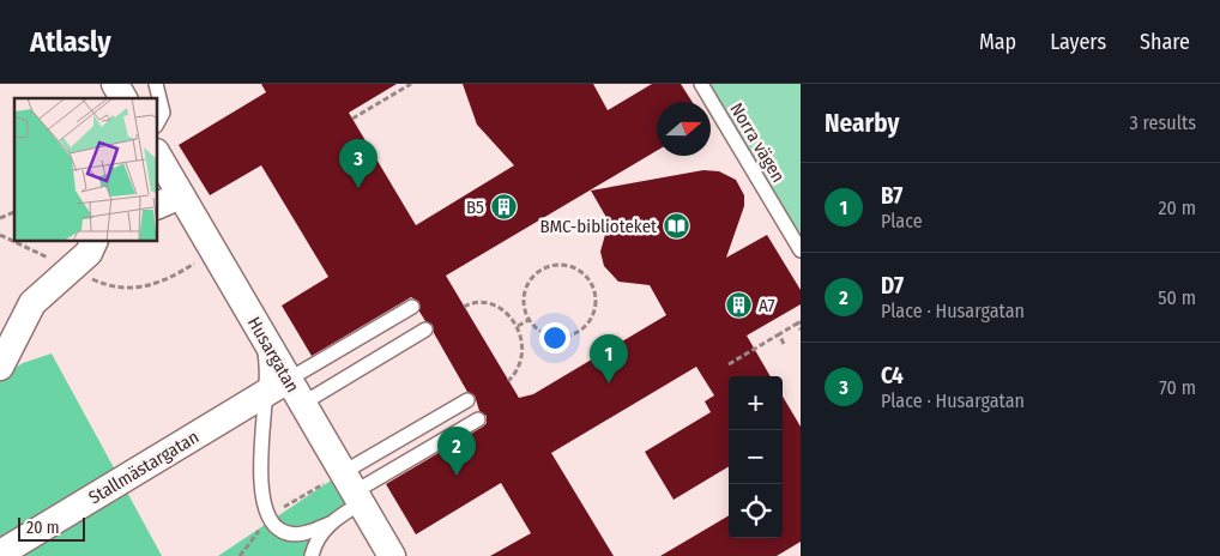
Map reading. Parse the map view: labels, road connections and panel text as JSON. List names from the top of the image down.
{
  "streets": {
    "street": ["Husargatan", "Stallmästargatan"],
    "lane": ["Norra vägen"]
  },
  "crossings": [
    ["Husargatan", "Stallmästargatan"]
  ],
  "places": {
    "building": ["B5", "A7"],
    "library": ["BMC-biblioteket"]
  },
  "scale_bar": "20 m",
  "north": "right",
  "page": {
    "header": "Atlasly",
    "nav": ["Map", "Layers", "Share"],
    "heading": ["Nearby", "3 results"],
    "pins": ["3", "1", "2"],
    "list": [
      {
        "mark": "1",
        "name": "B7",
        "note": "Place",
        "value": "20 m"
      },
      {
        "mark": "2",
        "name": "D7",
        "note": "Place · Husargatan",
        "value": "50 m"
      },
      {
        "mark": "3",
        "name": "C4",
        "note": "Place · Husargatan",
        "value": "70 m"
      }
    ],
    "map_buttons": ["+", "−"],
    "scale": "20 m"
  }
}
